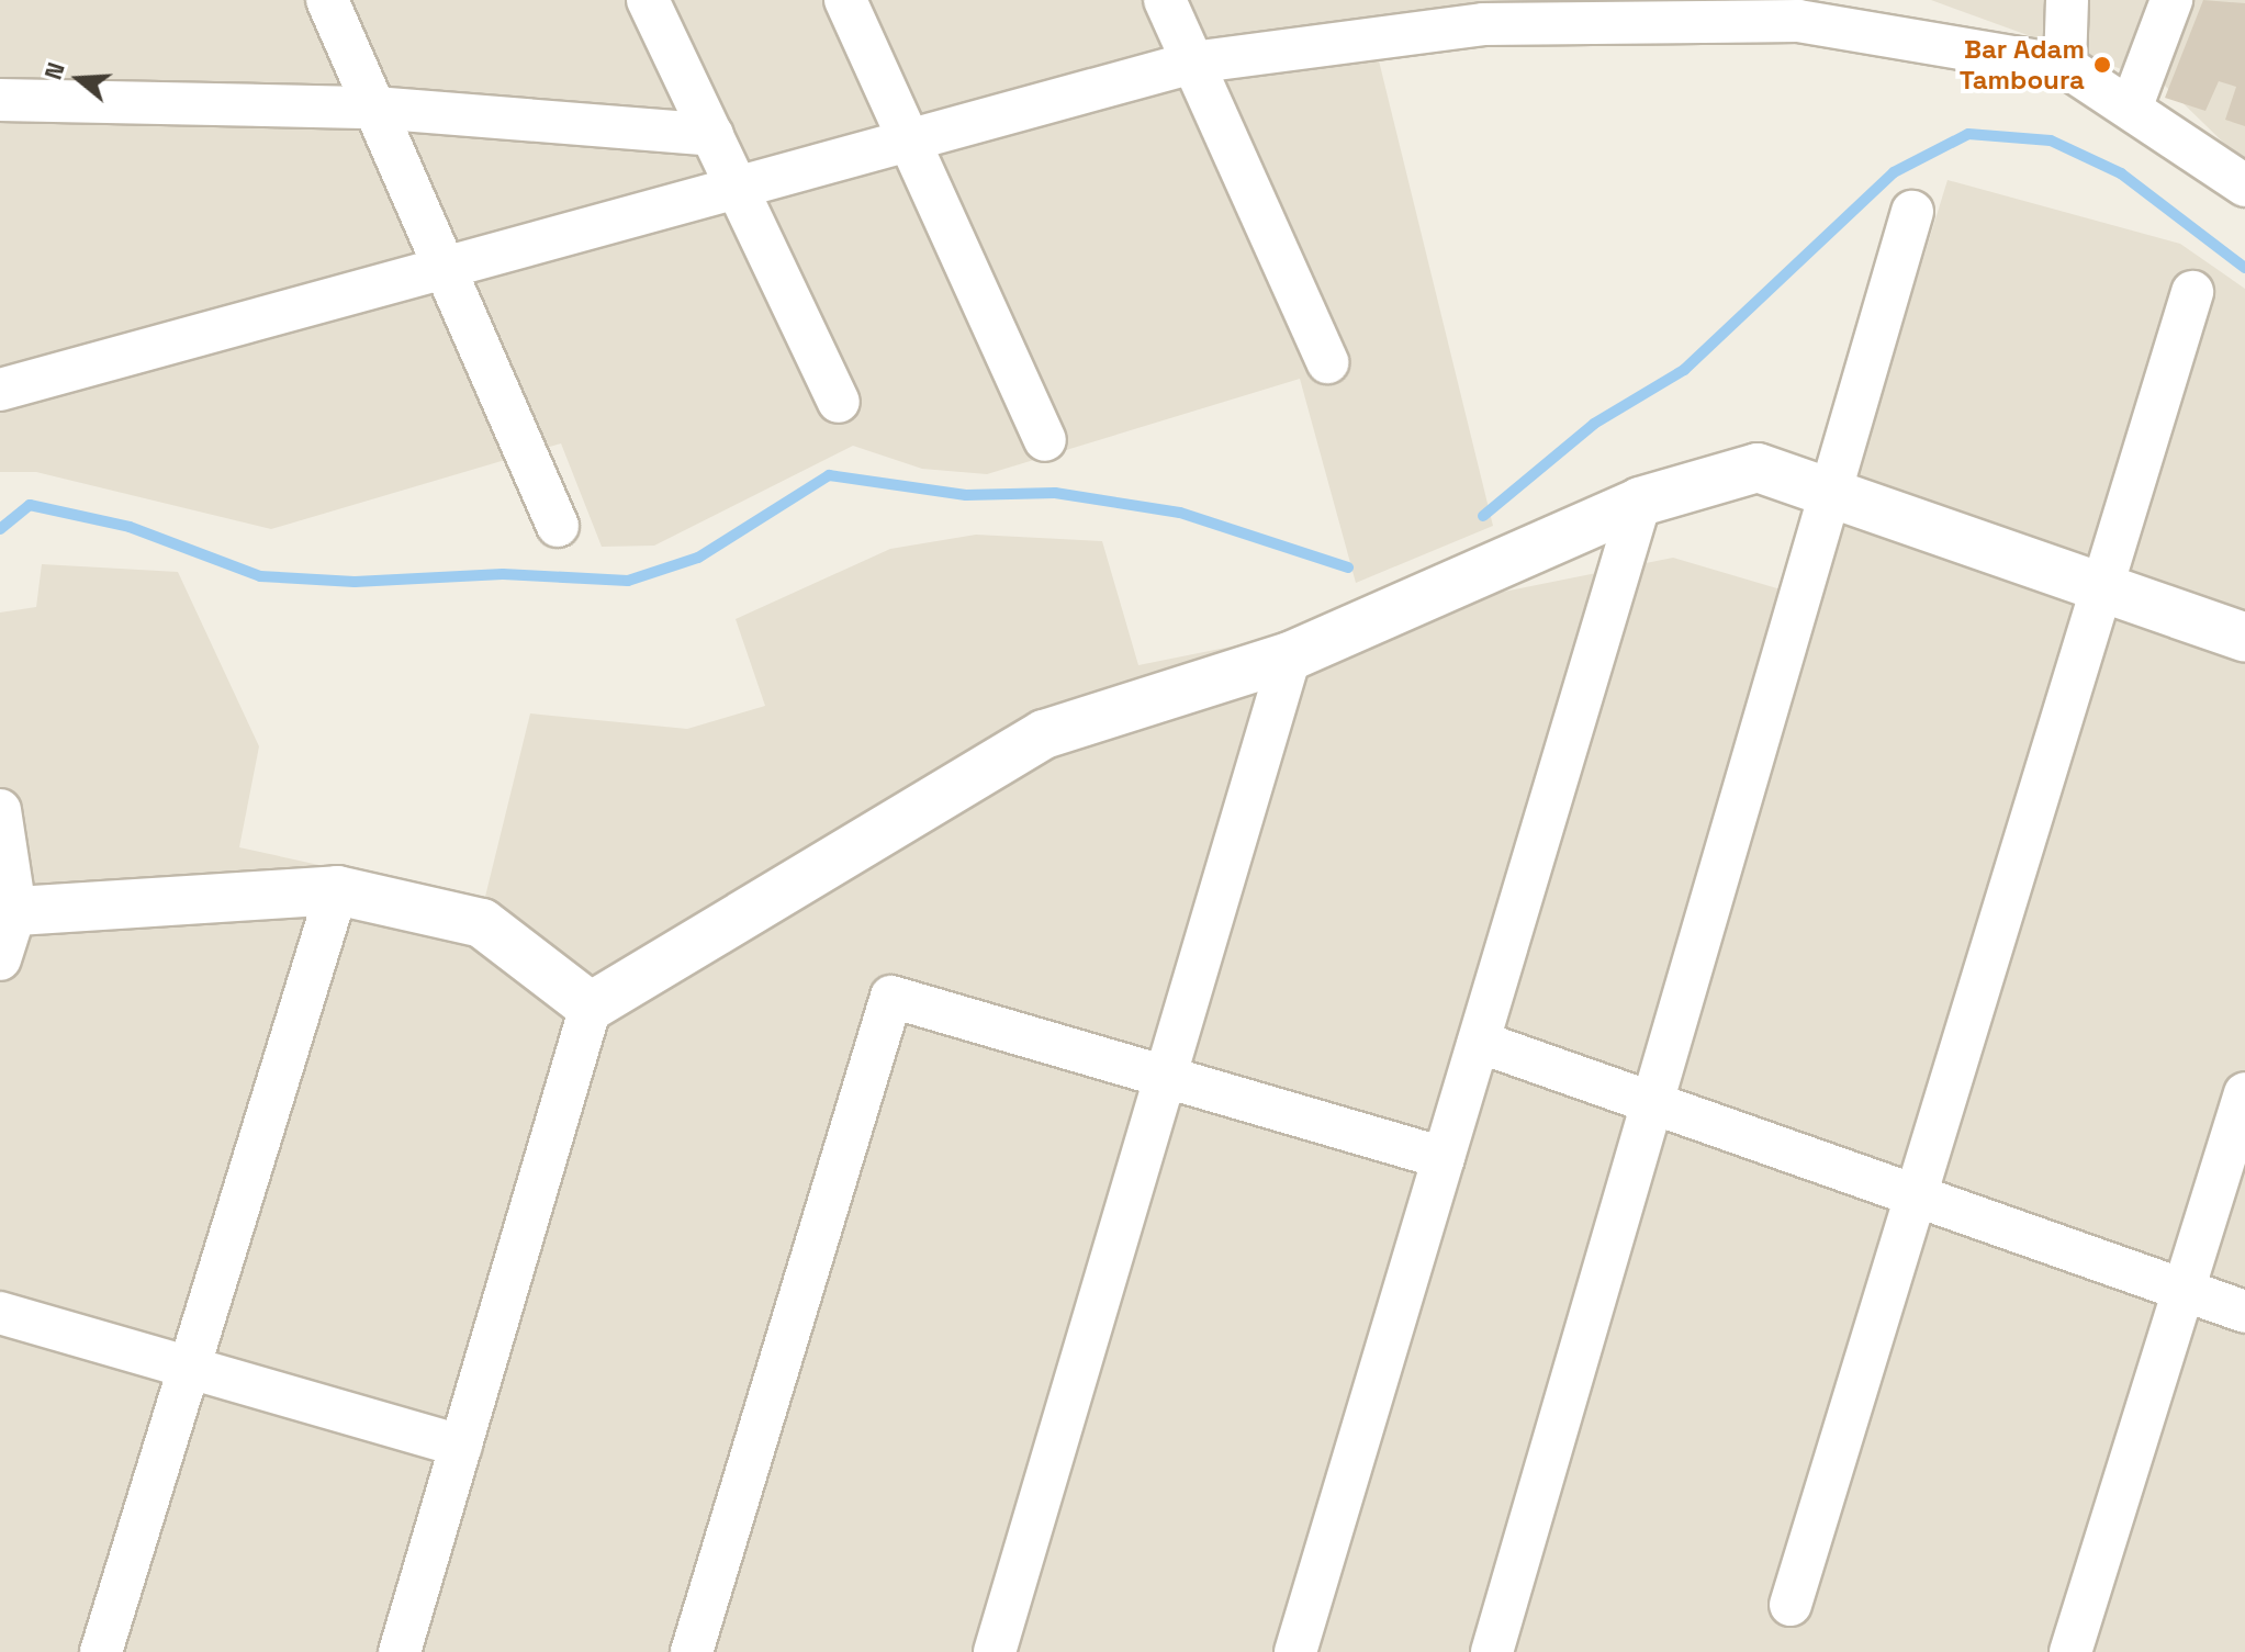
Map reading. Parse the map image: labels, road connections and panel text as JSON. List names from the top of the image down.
{
  "places": ["Bar Adam Tamboura"],
  "north": "left"
}
